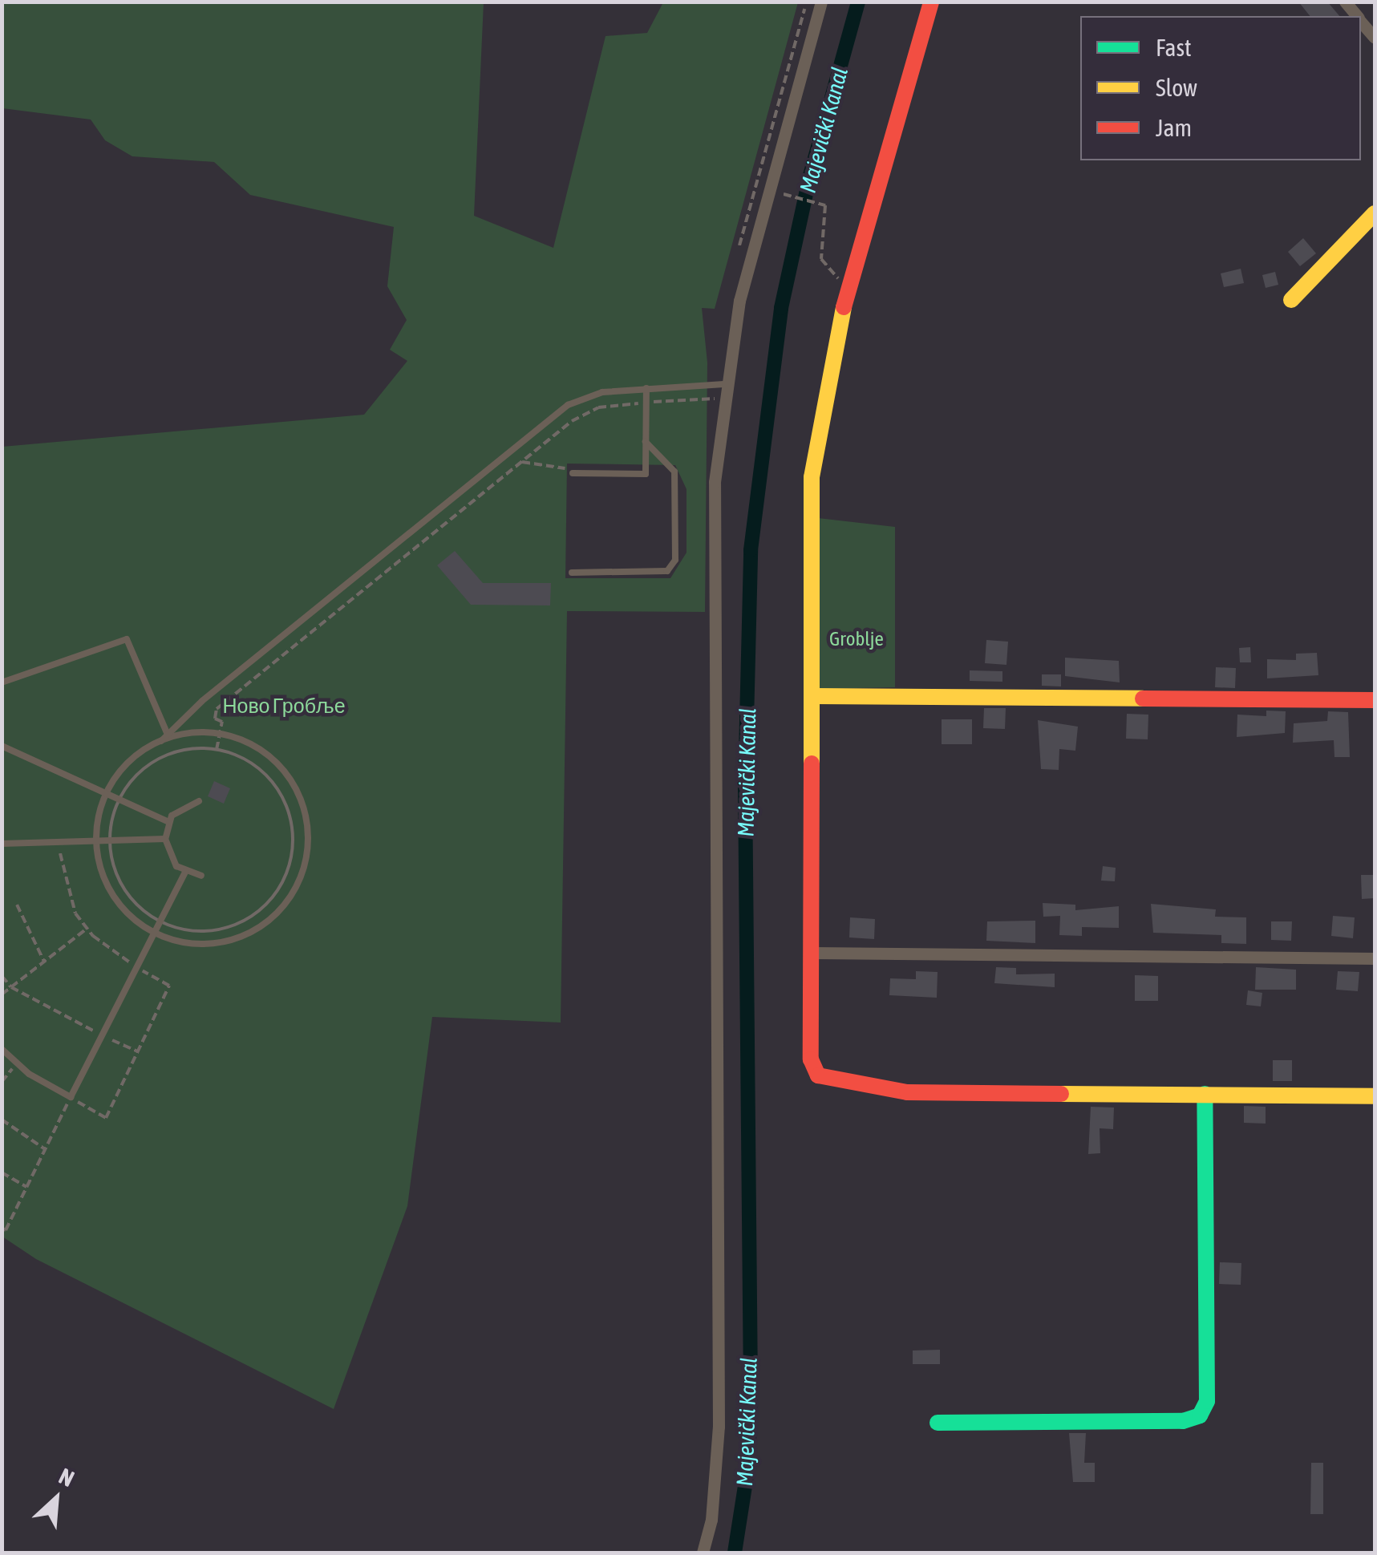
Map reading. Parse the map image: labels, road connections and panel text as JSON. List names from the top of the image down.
{
  "water": ["Majevički Kanal"],
  "parks": ["Groblje", "Ново Гробље"],
  "legend": ["Fast", "Slow", "Jam"],
  "north": "top right"
}
